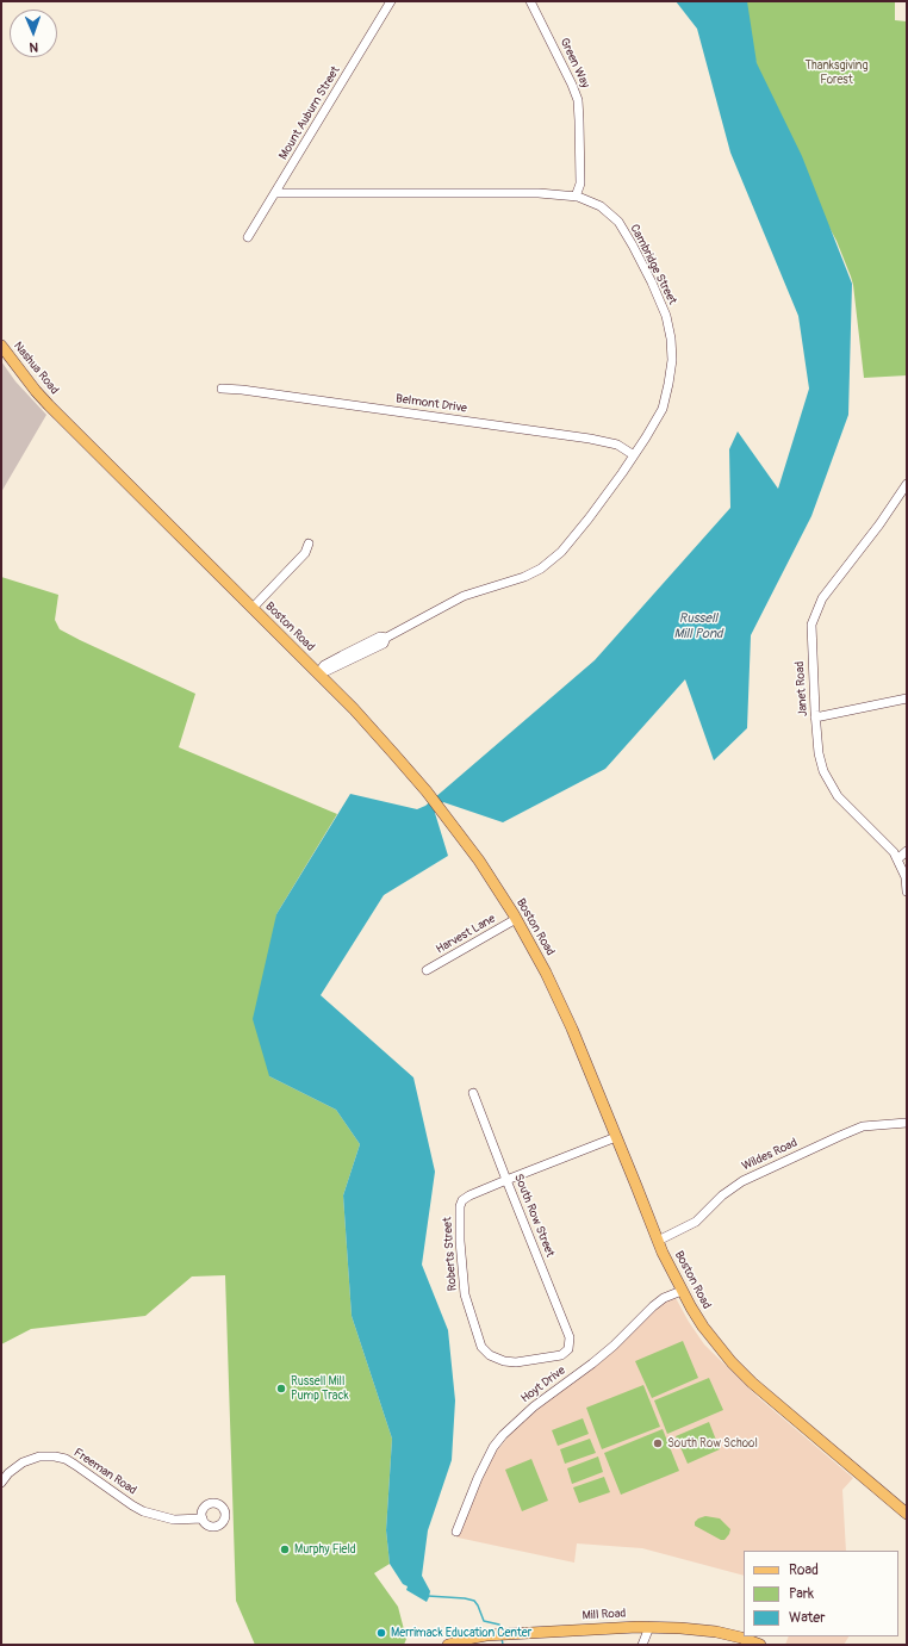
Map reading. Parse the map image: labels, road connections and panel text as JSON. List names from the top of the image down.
{
  "streets": {
    "main road": ["Nashua Road", "Boston Road", "Mill Road"],
    "street": [
      "Green Way",
      "Mount Auburn Street",
      "Cambridge Street",
      "Belmont Drive",
      "Janet Road",
      "Harvest Lane",
      "Wildes Road",
      "South Row Street",
      "Roberts Street",
      "Hoyt Drive",
      "Freeman Road"
    ]
  },
  "crossings": [
    ["Green Way", "Cambridge Street"],
    ["Mount Auburn Street", "Cambridge Street"],
    ["Cambridge Street", "Belmont Drive"],
    ["Cambridge Street", "Boston Road"],
    ["Nashua Road", "Boston Road"],
    ["Boston Road", "Harvest Lane"],
    ["Boston Road", "Wildes Road"],
    ["Boston Road", "Roberts Street"],
    ["Boston Road", "Hoyt Drive"],
    ["South Row Street", "Roberts Street"]
  ],
  "water": ["Russell Mill Pond"],
  "parks": ["Thanksgiving Forest"],
  "places": [
    "Russell Mill Pump Track",
    "South Row School",
    "Murphy Field",
    "Merrimack Education Center"
  ],
  "legend": ["Road", "Park", "Water"],
  "north": "bottom"
}
